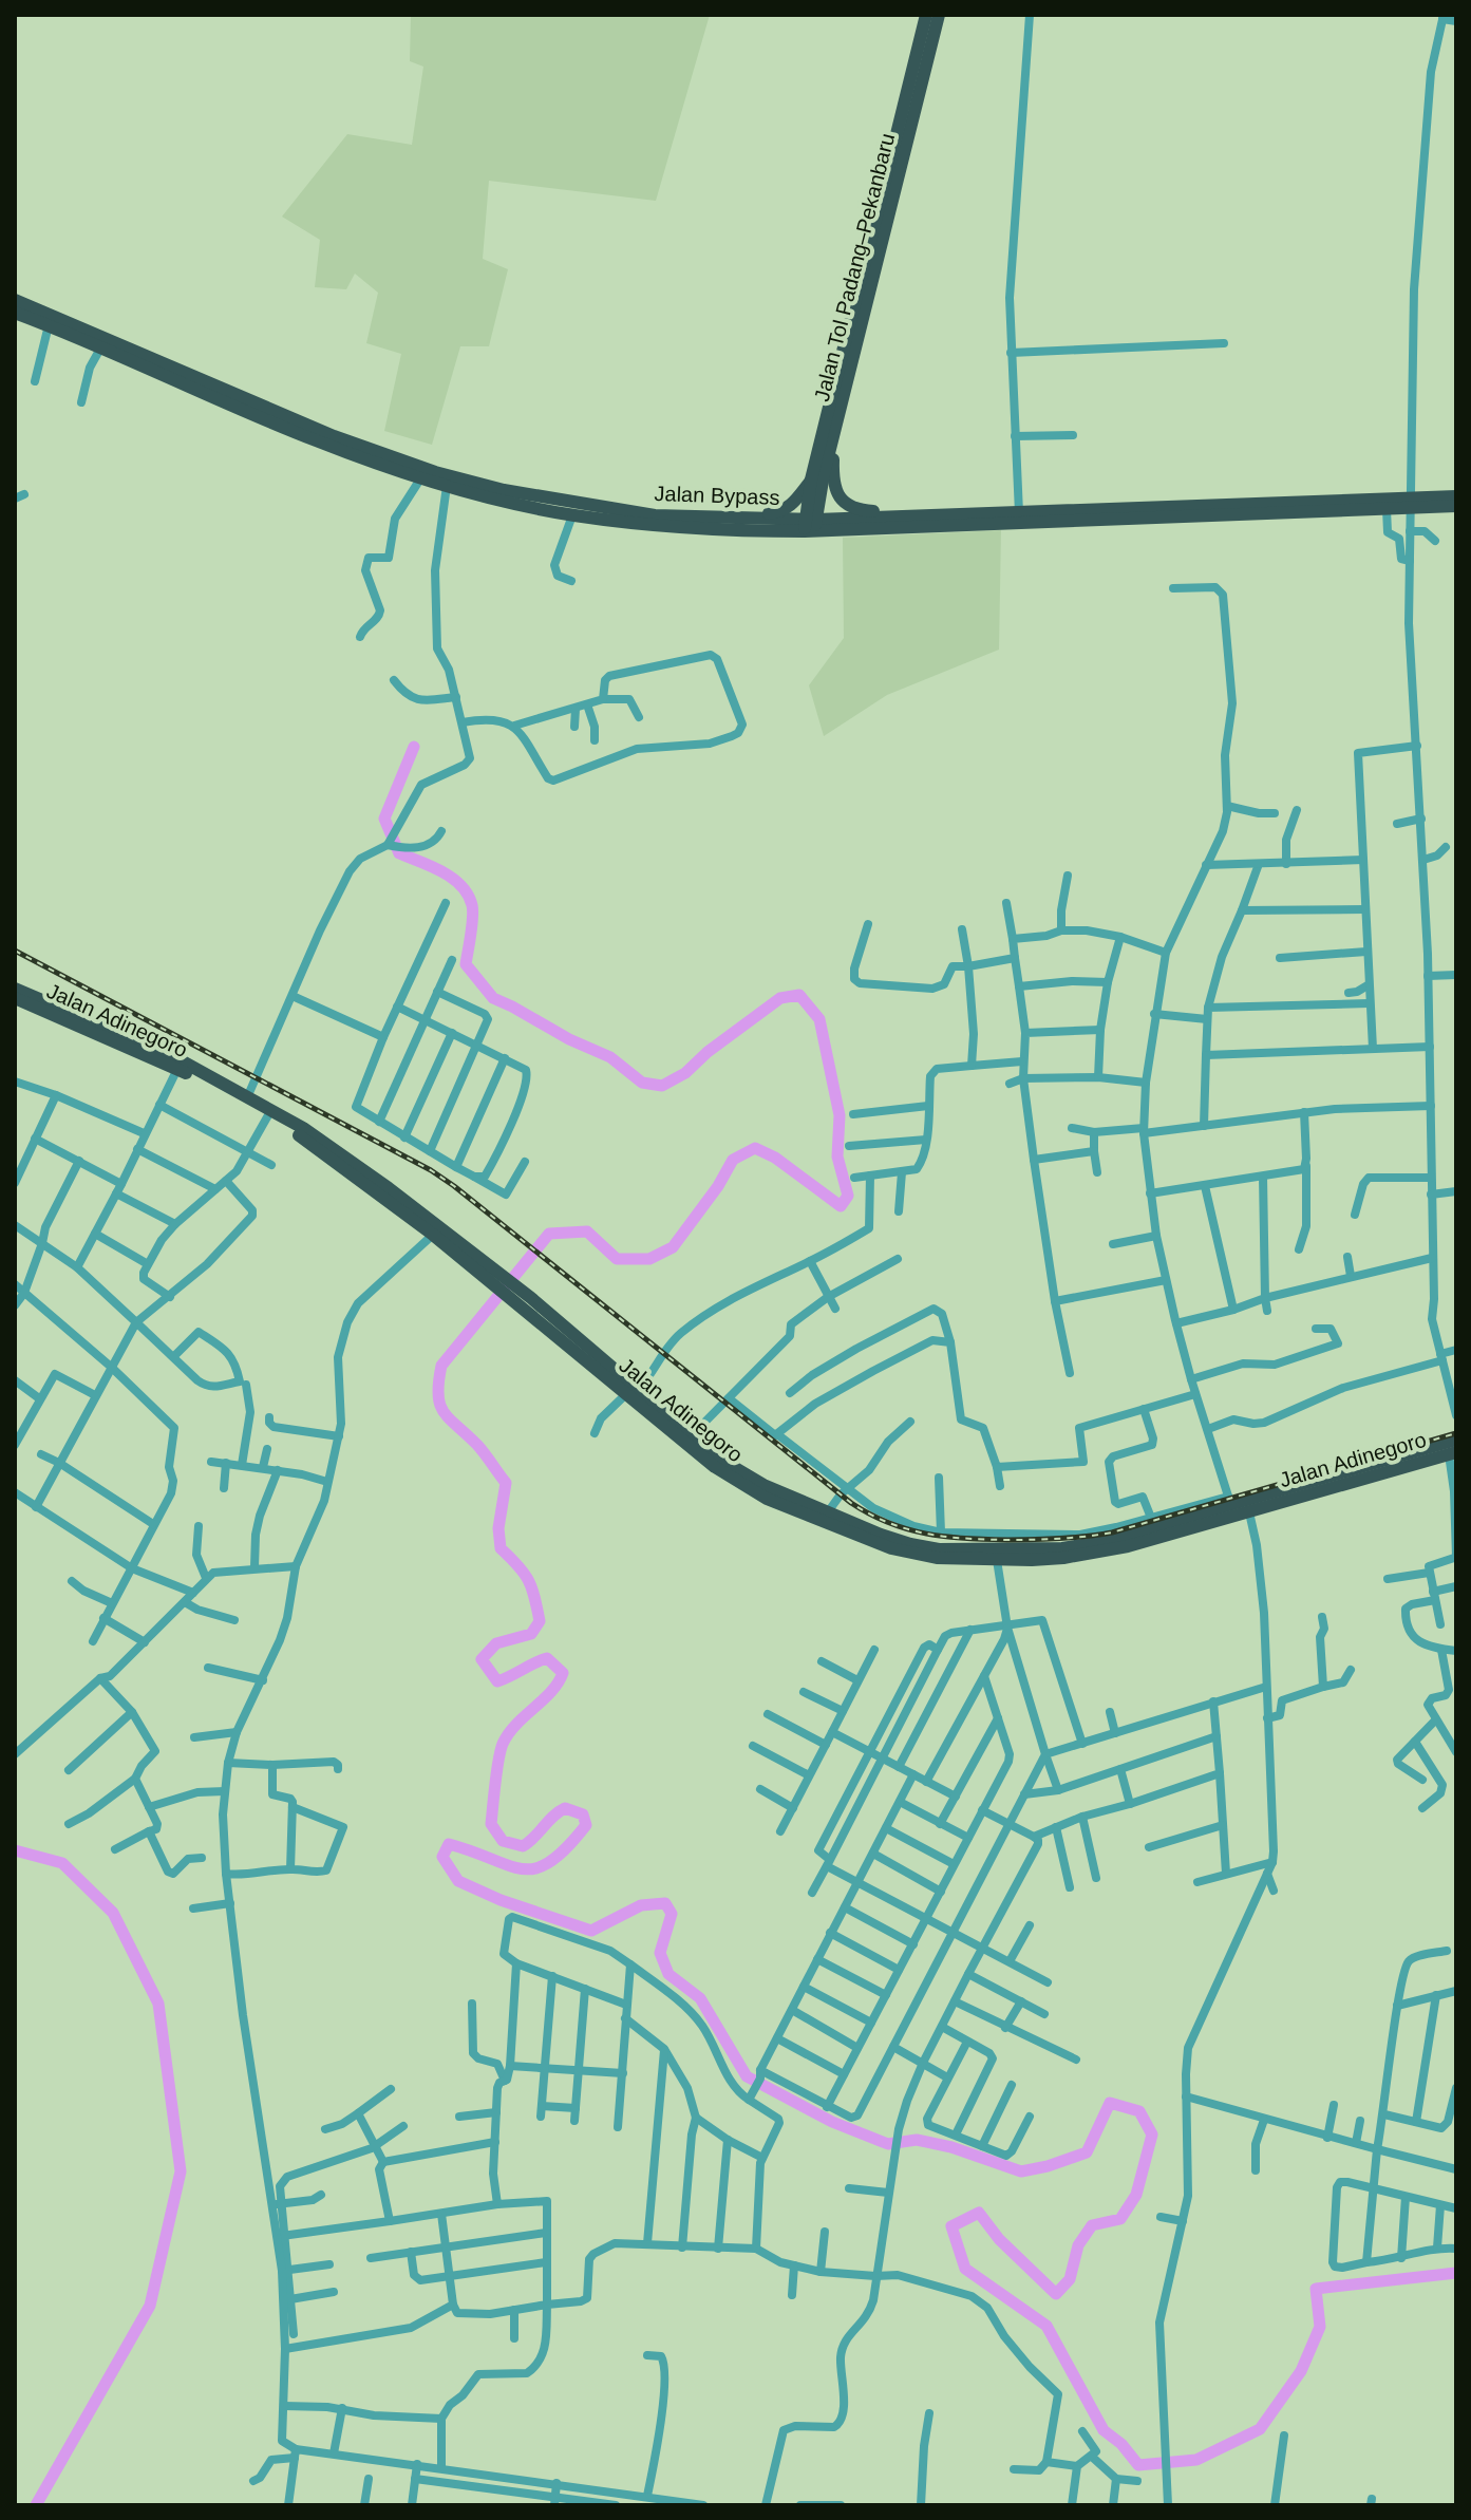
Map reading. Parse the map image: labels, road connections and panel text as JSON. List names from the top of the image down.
{
  "streets": {
    "highway": ["Jalan Tol Padang–Pekanbaru", "Jalan Bypass", "Jalan Adinegoro"]
  },
  "crossings": [
    ["Jalan Tol Padang–Pekanbaru", "Jalan Bypass"]
  ]
}
